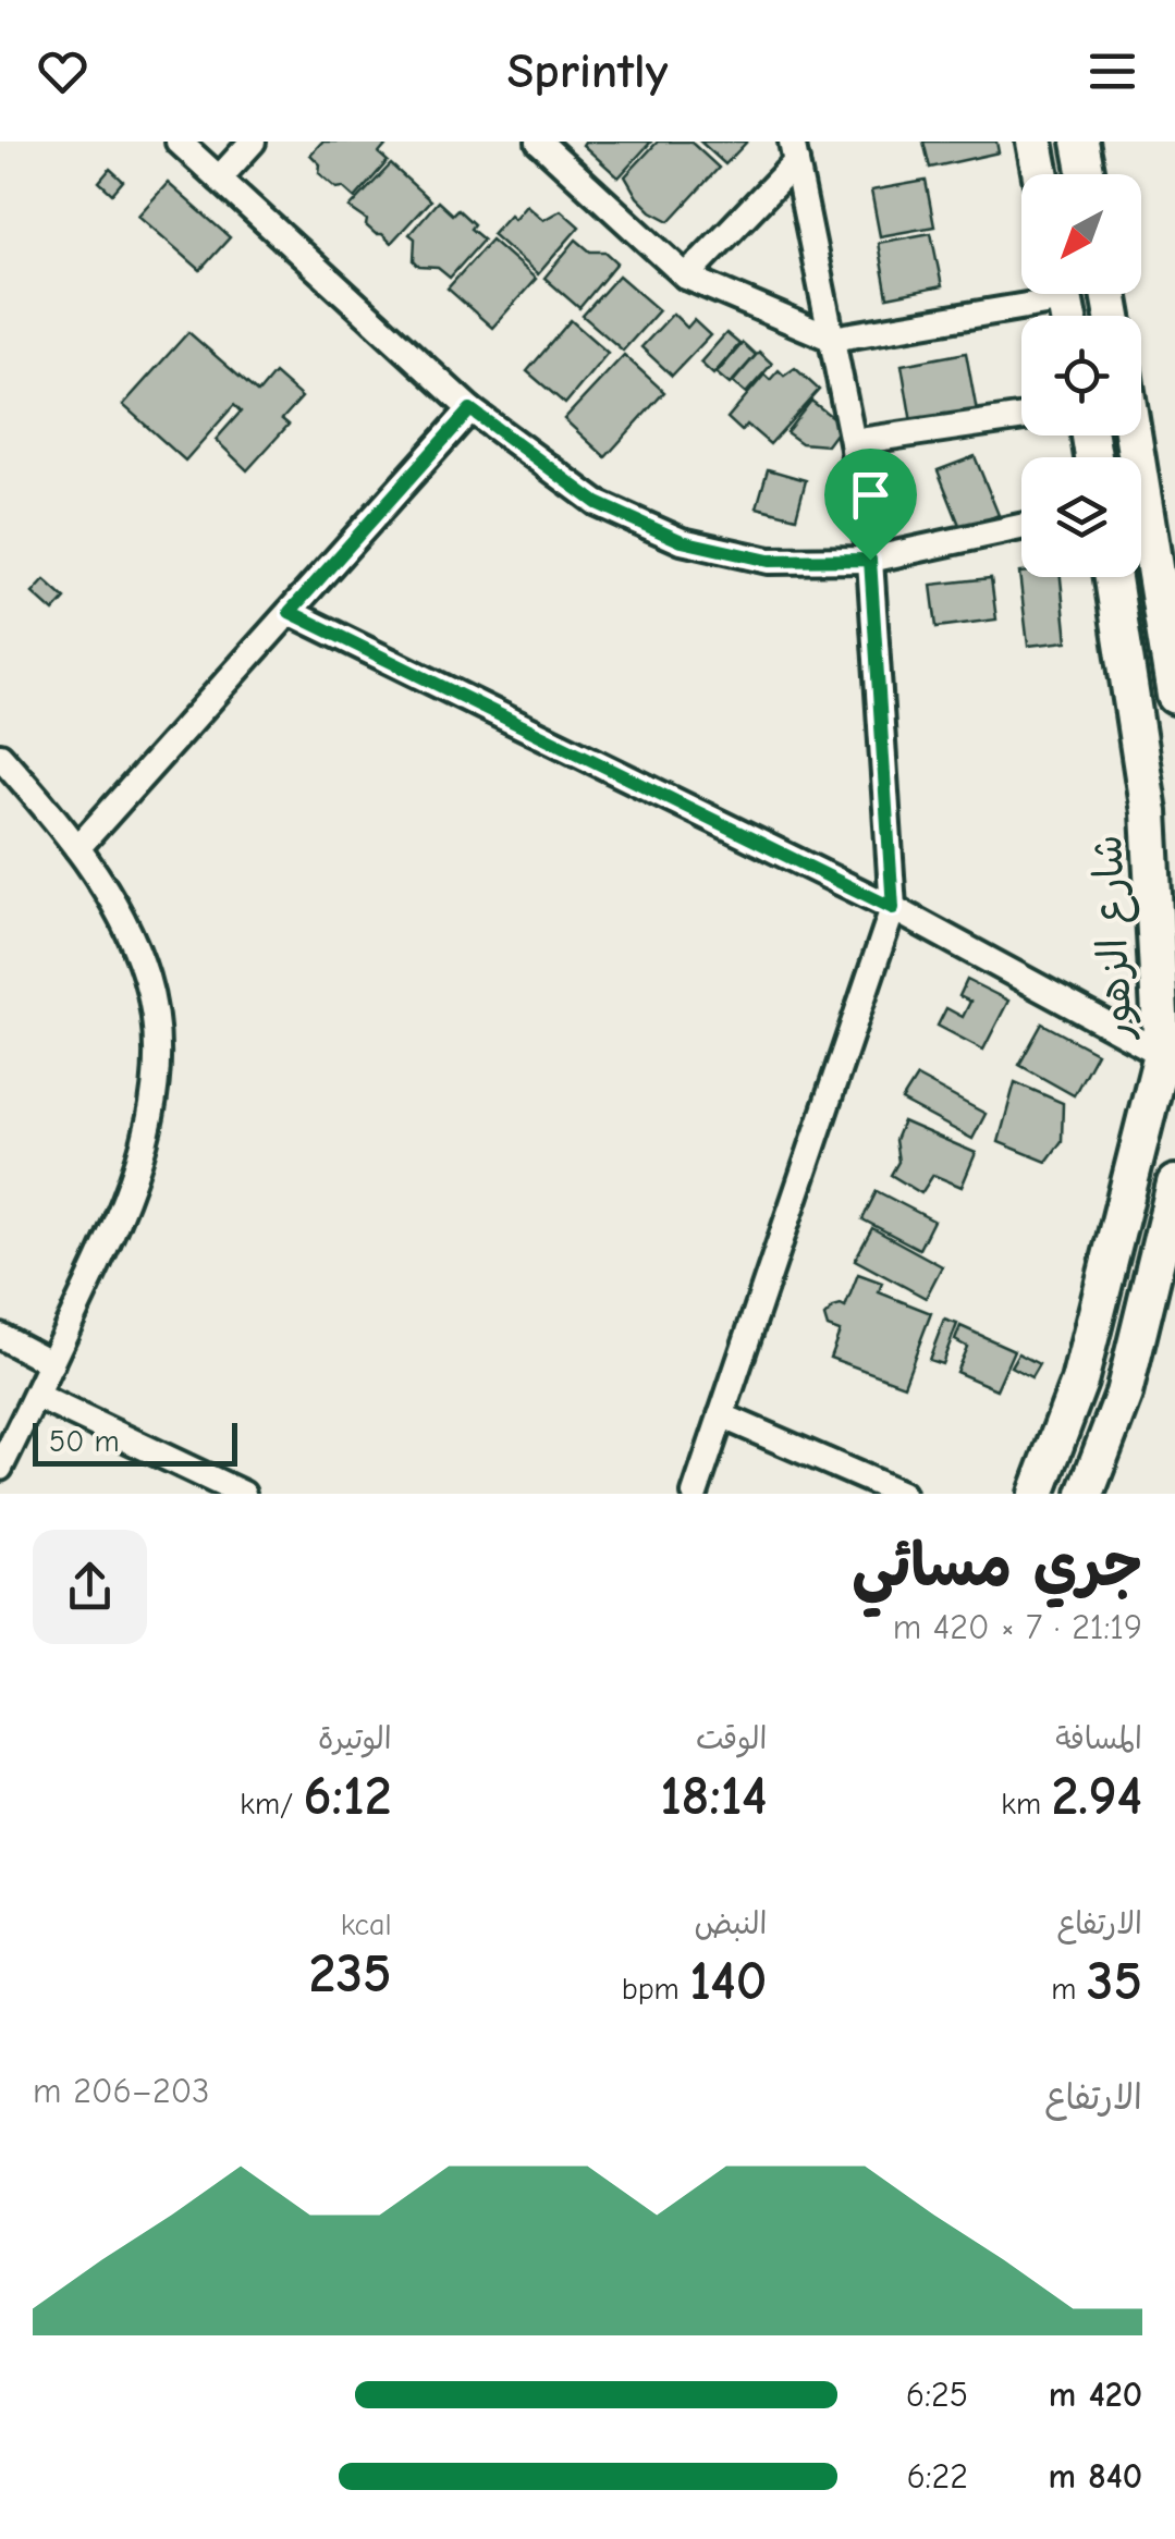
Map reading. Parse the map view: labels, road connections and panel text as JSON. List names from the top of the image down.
{
  "streets": {
    "main road": ["شارع الزهور"]
  },
  "scale_bar": "50 m",
  "north": "bottom left",
  "page": {
    "header": "Sprintly",
    "scale": "50 m",
    "heading": ["جري مسائي", "21:19 · 7 × 420 m"],
    "stats": [
      ["المسافة", "2.94 km"],
      ["الوقت", "18:14"],
      ["الوتيرة", "6:12 /km"],
      ["الارتفاع", "35 m"],
      ["النبض", "140 bpm"],
      ["kcal", "235"]
    ],
    "chart": ["الارتفاع", "203–206 m"],
    "list": [
      {
        "name": "420 m",
        "note": "6:25"
      },
      {
        "name": "840 m",
        "note": "6:22"
      }
    ]
  }
}
